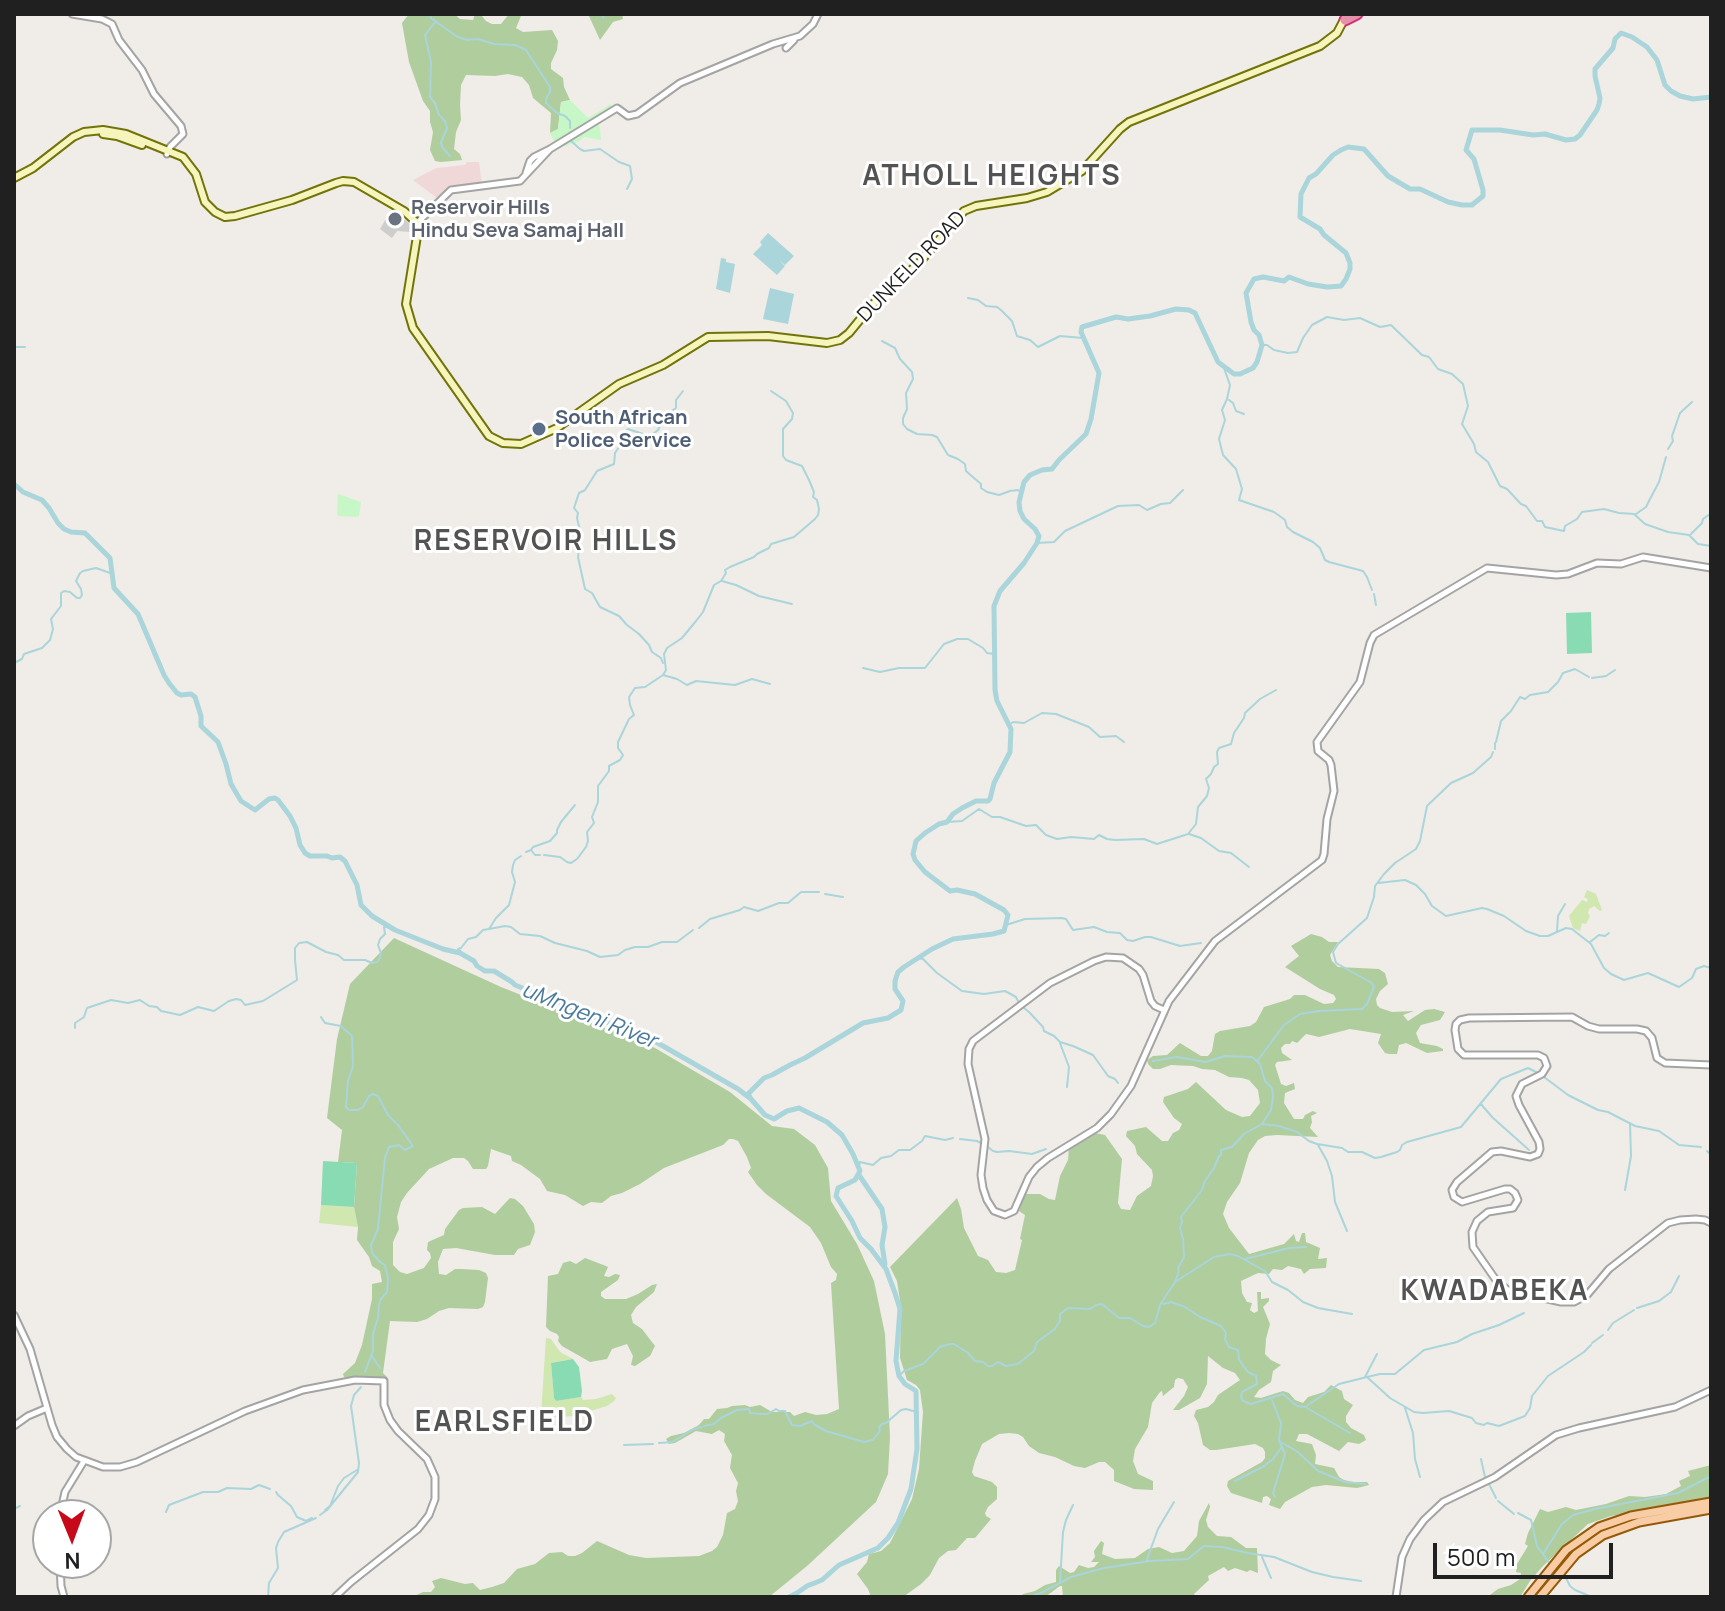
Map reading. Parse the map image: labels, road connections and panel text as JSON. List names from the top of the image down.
{
  "streets": {
    "main road": ["DUNKELD ROAD"]
  },
  "districts": [
    "ATHOLL HEIGHTS",
    "RESERVOIR HILLS",
    "KWADABEKA",
    "EARLSFIELD"
  ],
  "water": ["uMngeni River"],
  "places": ["Reservoir Hills Hindu Seva Samaj Hall", "South African Police Service"],
  "scale_bar": "500 m",
  "north": "bottom"
}
